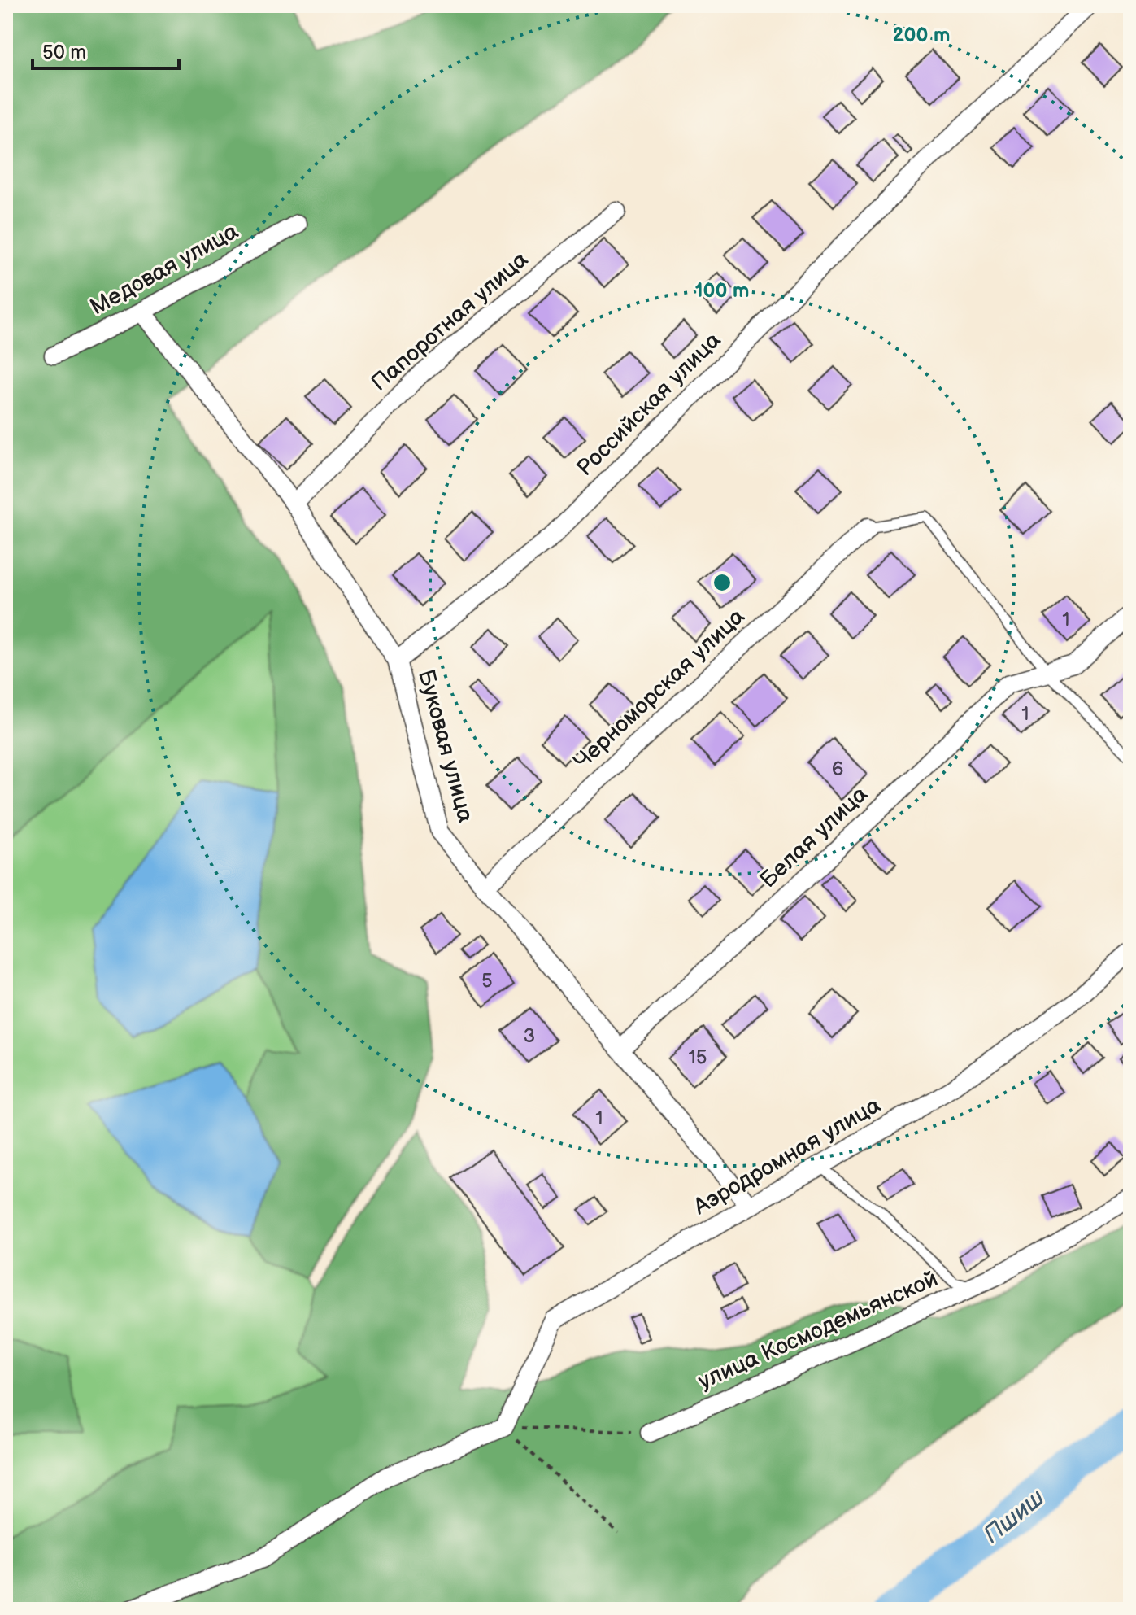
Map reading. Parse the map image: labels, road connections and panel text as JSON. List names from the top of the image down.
{
  "streets": {
    "street": [
      "Медовая улица",
      "Папоротная улица",
      "Российская улица",
      "Черноморская улица",
      "Буковая улица",
      "Белая улица",
      "Аэродромная улица",
      "улица Космодемьянской"
    ]
  },
  "crossings": [
    ["Медовая улица", "Буковая улица"],
    ["Папоротная улица", "Буковая улица"],
    ["Российская улица", "Буковая улица"],
    ["Черноморская улица", "Буковая улица"],
    ["Буковая улица", "Белая улица"],
    ["Буковая улица", "Аэродромная улица"]
  ],
  "water": ["Пшиш"],
  "house_numbers": [
    "1",
    "1",
    "6",
    "5",
    "3",
    "15",
    "1"
  ],
  "scale_bar": "50 m",
  "rings": ["200 m", "100 m"]
}
